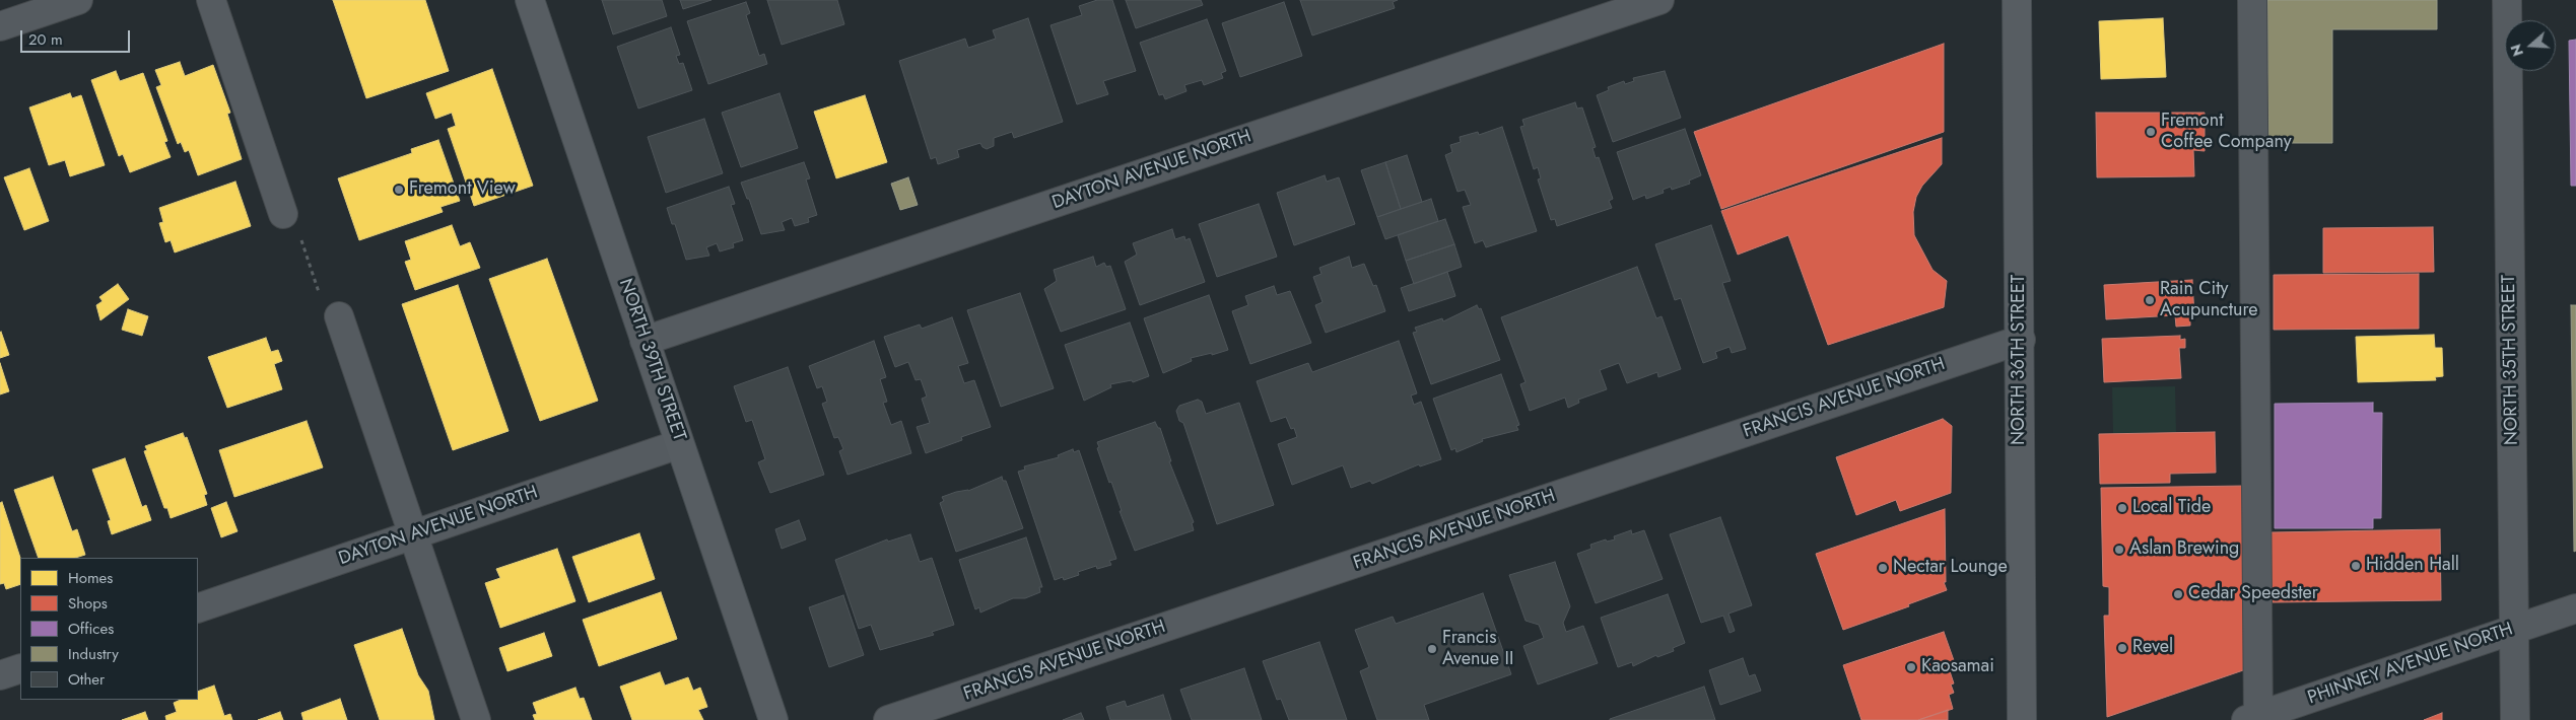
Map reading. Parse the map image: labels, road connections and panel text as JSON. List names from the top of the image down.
{
  "streets": {
    "main road": ["NORTH 39TH STREET", "NORTH 36TH STREET"],
    "street": [
      "DAYTON AVENUE NORTH",
      "NORTH 35TH STREET",
      "FRANCIS AVENUE NORTH",
      "PHINNEY AVENUE NORTH"
    ]
  },
  "crossings": [
    ["DAYTON AVENUE NORTH", "NORTH 39TH STREET"],
    ["NORTH 36TH STREET", "FRANCIS AVENUE NORTH"],
    ["NORTH 35TH STREET", "PHINNEY AVENUE NORTH"]
  ],
  "places": [
    "Fremont Coffee Company",
    "Fremont View",
    "Rain City Acupuncture",
    "Local Tide",
    "Aslan Brewing",
    "Hidden Hall",
    "Nectar Lounge",
    "Cedar Speedster",
    "Revel",
    "Francis Avenue II",
    "Kaosamai"
  ],
  "legend": [
    "Homes",
    "Shops",
    "Offices",
    "Industry",
    "Other"
  ],
  "scale_bar": "20 m",
  "north": "left"
}
